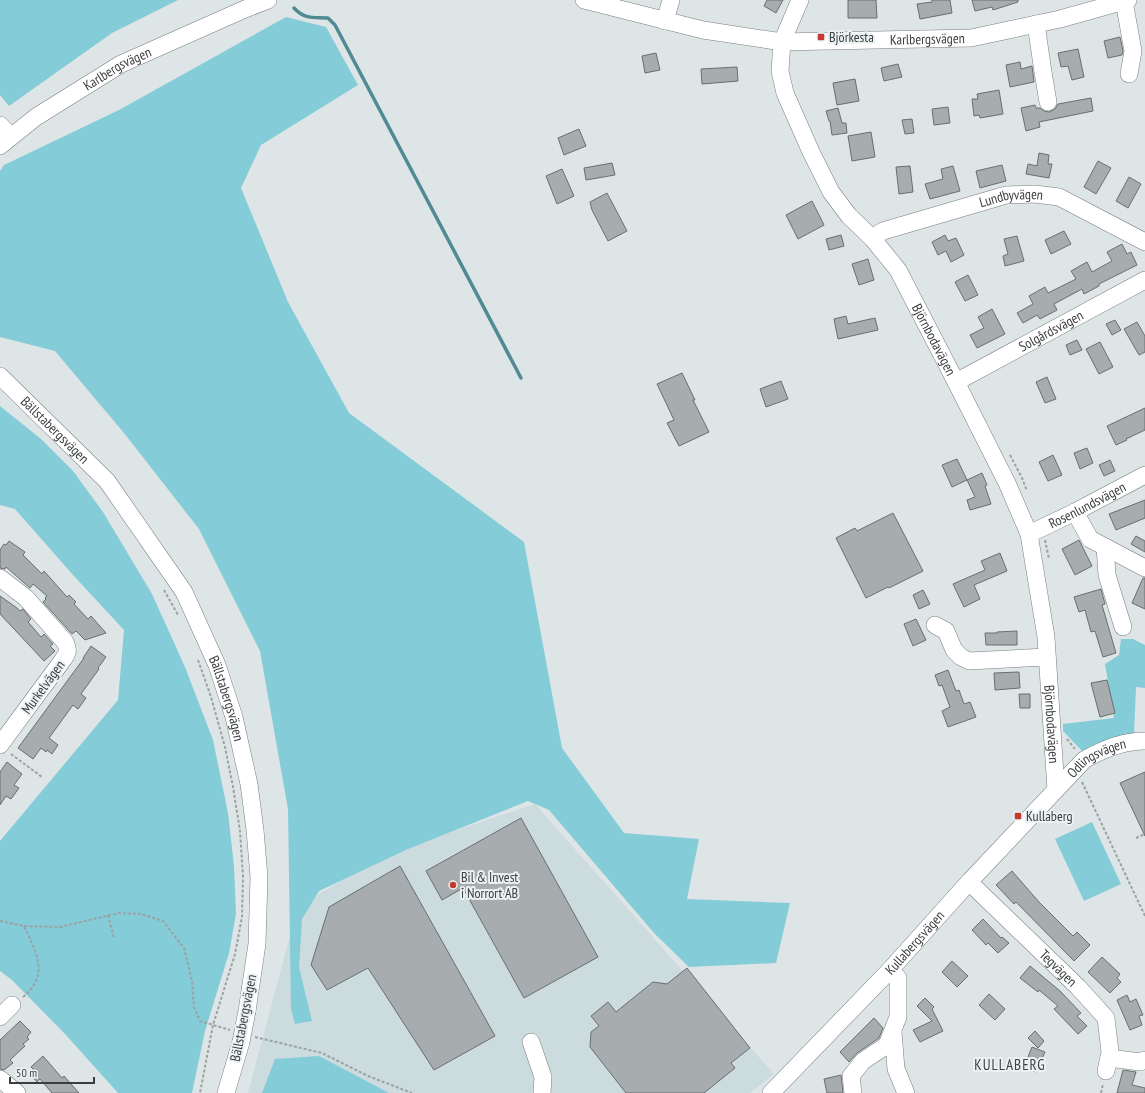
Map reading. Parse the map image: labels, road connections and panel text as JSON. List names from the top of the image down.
{
  "streets": {
    "street": [
      "Karlbergsvägen",
      "Lundbyvägen",
      "Solgårdsvägen",
      "Björnbodavägen",
      "Bällstabergsvägen",
      "Rosenlundsvägen",
      "Murkelvägen",
      "Odlingsvägen",
      "Kullabergsvägen",
      "Tegvägen"
    ]
  },
  "crossings": [
    ["Karlbergsvägen", "Björnbodavägen"],
    ["Lundbyvägen", "Björnbodavägen"],
    ["Solgårdsvägen", "Björnbodavägen"],
    ["Björnbodavägen", "Rosenlundsvägen"],
    ["Björnbodavägen", "Odlingsvägen"],
    ["Björnbodavägen", "Kullabergsvägen"],
    ["Odlingsvägen", "Kullabergsvägen"],
    ["Kullabergsvägen", "Tegvägen"]
  ],
  "districts": ["KULLABERG"],
  "places": {
    "transit": ["Björkesta", "Kullaberg"],
    "other": ["Bil & Invest i Norrort AB"]
  },
  "scale_bar": "50 m"
}
